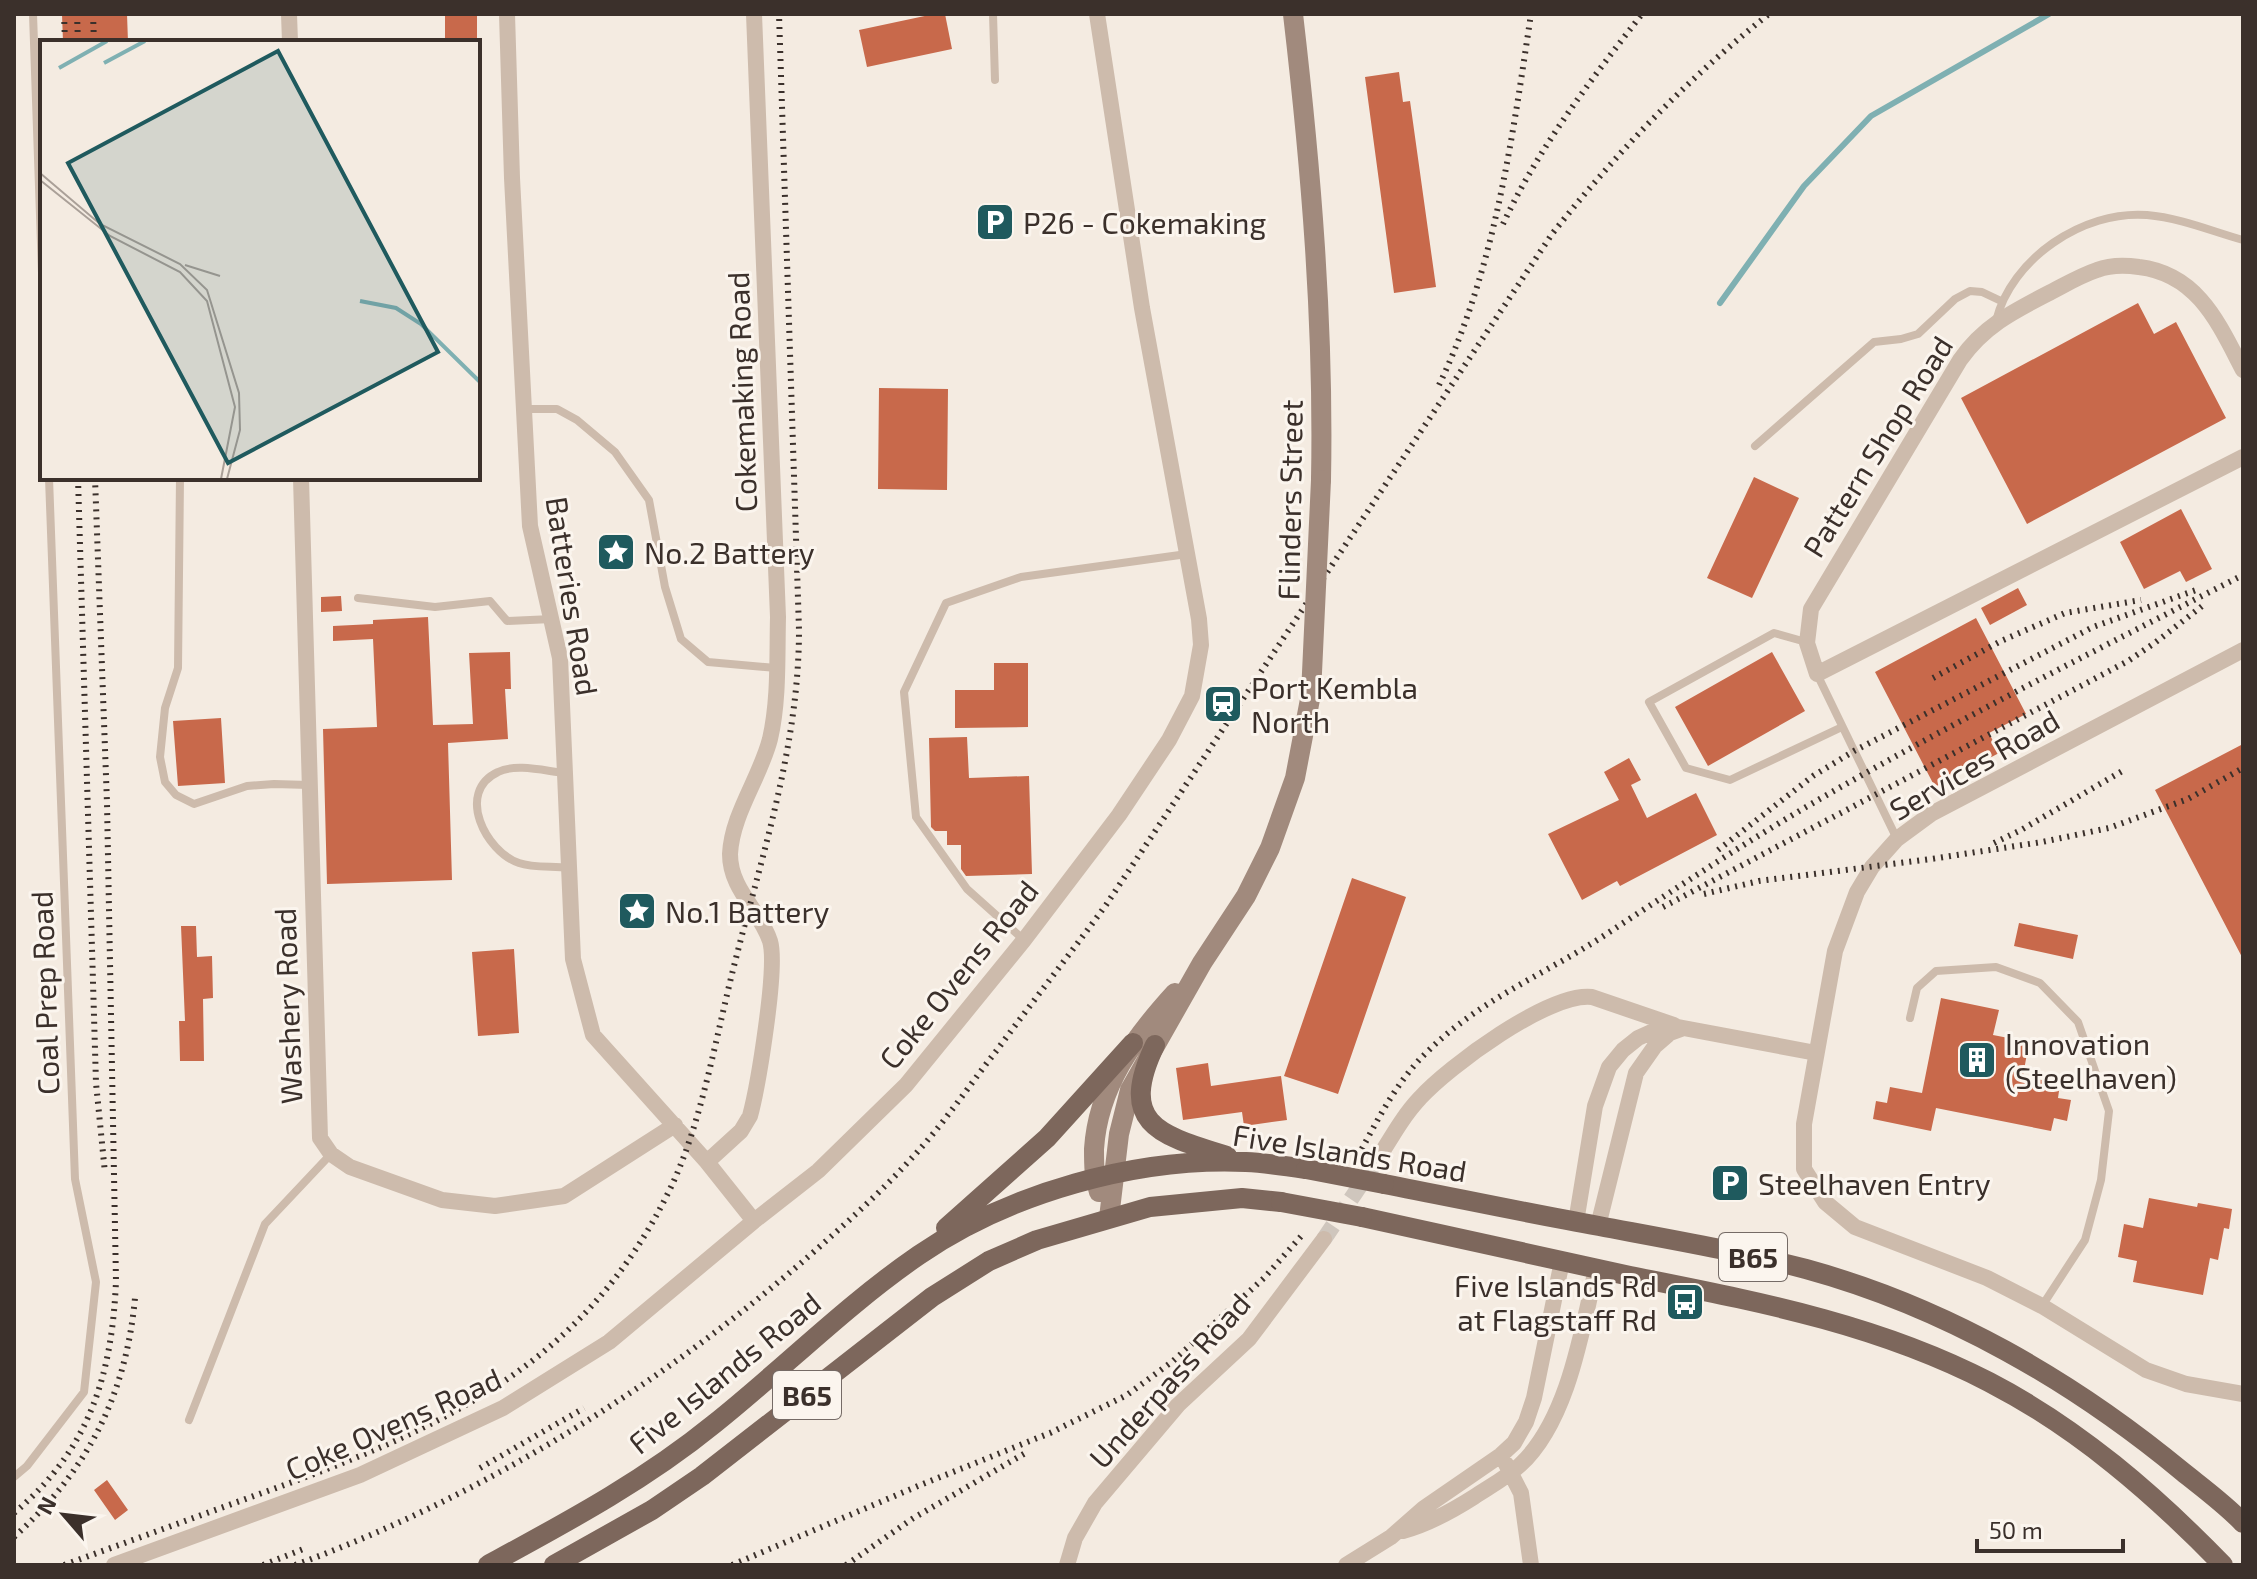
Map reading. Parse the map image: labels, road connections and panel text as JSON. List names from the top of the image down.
{
  "streets": {
    "main road": ["Five Islands Road", "B65"],
    "street": [
      "Cokemaking Road",
      "Pattern Shop Road",
      "Flinders Street",
      "Batteries Road",
      "Services Road",
      "Coke Ovens Road",
      "Washery Road",
      "Underpass Road"
    ],
    "lane": ["Coal Prep Road"]
  },
  "crossings": [
    ["Cokemaking Road", "Batteries Road"],
    ["Pattern Shop Road", "Services Road"],
    ["Flinders Street", "Five Islands Road"],
    ["Batteries Road", "Coke Ovens Road"]
  ],
  "places": {
    "parking": ["P26 - Cokemaking", "Steelhaven Entry"],
    "place": ["No.2 Battery", "No.1 Battery"],
    "station": ["Port Kembla North"],
    "building": ["Innovation (Steelhaven)"],
    "bus stop": ["Five Islands Rd at Flagstaff Rd"]
  },
  "scale_bar": "50 m",
  "north": "top left"
}
